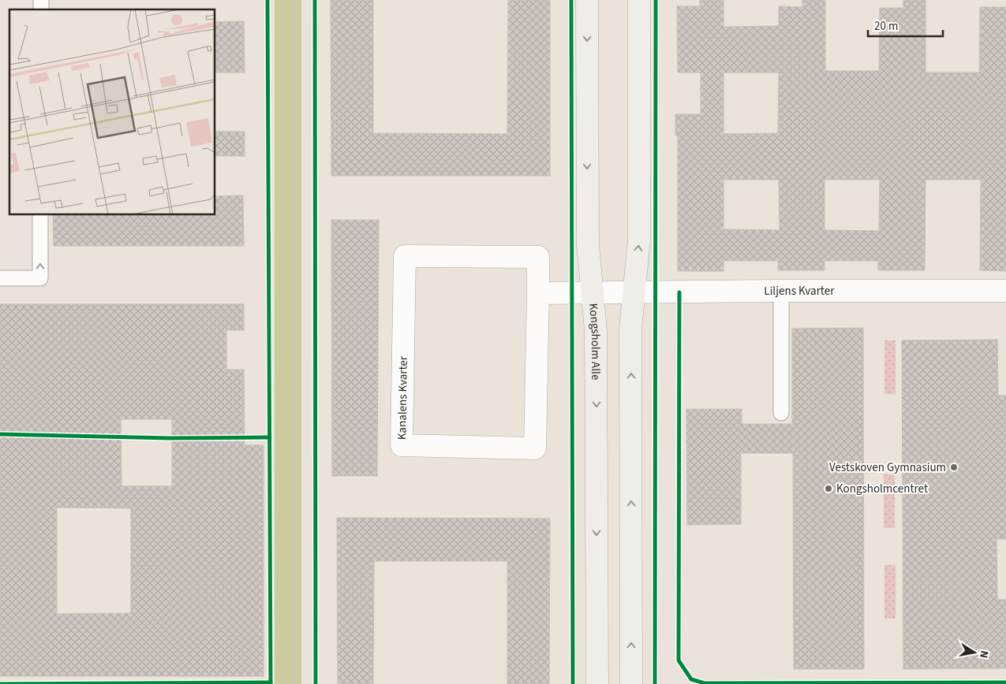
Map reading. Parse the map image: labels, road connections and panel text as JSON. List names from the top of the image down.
{
  "streets": {
    "street": ["Liljens Kvarter", "Kongsholm Alle", "Kanalens Kvarter"]
  },
  "crossings": [
    ["Liljens Kvarter", "Kongsholm Alle"]
  ],
  "places": ["Vestskoven Gymnasium", "Kongsholmcentret"],
  "scale_bar": "20 m",
  "north": "right"
}
